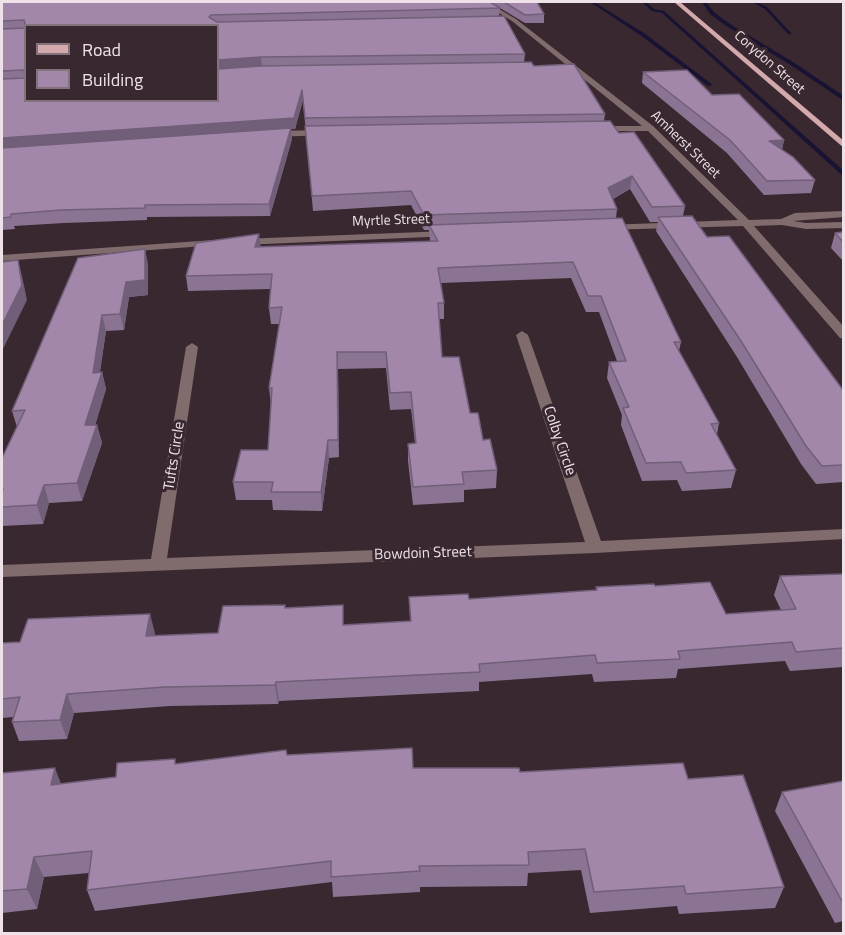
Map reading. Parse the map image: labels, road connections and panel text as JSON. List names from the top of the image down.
{
  "streets": {
    "main road": ["Corydon Street"],
    "street": [
      "Amherst Street",
      "Myrtle Street",
      "Colby Circle",
      "Tufts Circle",
      "Bowdoin Street"
    ]
  },
  "crossings": [
    ["Colby Circle", "Bowdoin Street"],
    ["Tufts Circle", "Bowdoin Street"]
  ],
  "legend": ["Road", "Building"]
}
